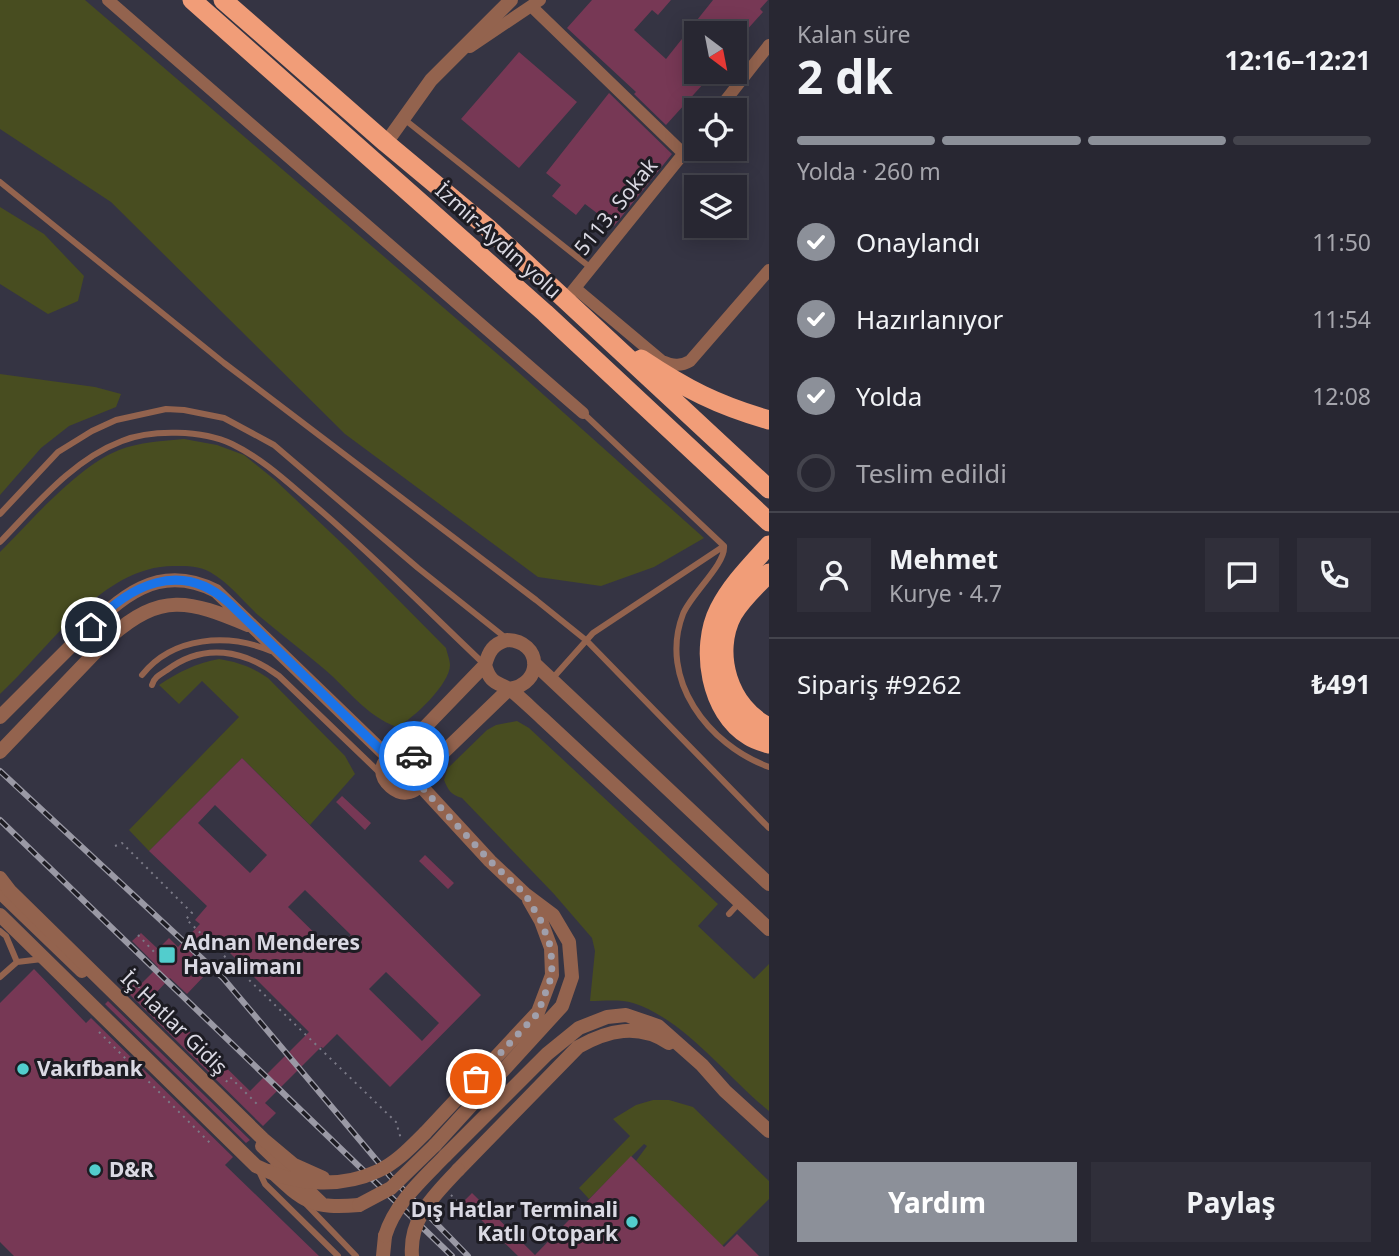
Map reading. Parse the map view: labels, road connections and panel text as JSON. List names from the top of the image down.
{
  "streets": {
    "highway": ["İzmir-Aydın yolu"],
    "street": ["5113. Sokak", "İç Hatlar Gidiş"]
  },
  "crossings": [
    ["5113. Sokak", "İzmir-Aydın yolu"]
  ],
  "places": {
    "transit": ["Adnan Menderes Havalimanı"],
    "other": ["Vakıfbank", "D&R", "Dış Hatlar Terminali Katlı Otopark"]
  },
  "north": "bottom right",
  "page": {
    "heading": ["2 dk", "Kalan süre", "12:16–12:21"],
    "panel": [
      "Mehmet",
      "Kurye · 4.7",
      "Sipariş #9262",
      "₺491"
    ],
    "bar": "Yolda · 260 m",
    "list": [
      ["Onaylandı", "11:50"],
      ["Hazırlanıyor", "11:54"],
      ["Yolda", "12:08"],
      "Teslim edildi"
    ],
    "buttons": ["Yardım", "Paylaş"]
  }
}
